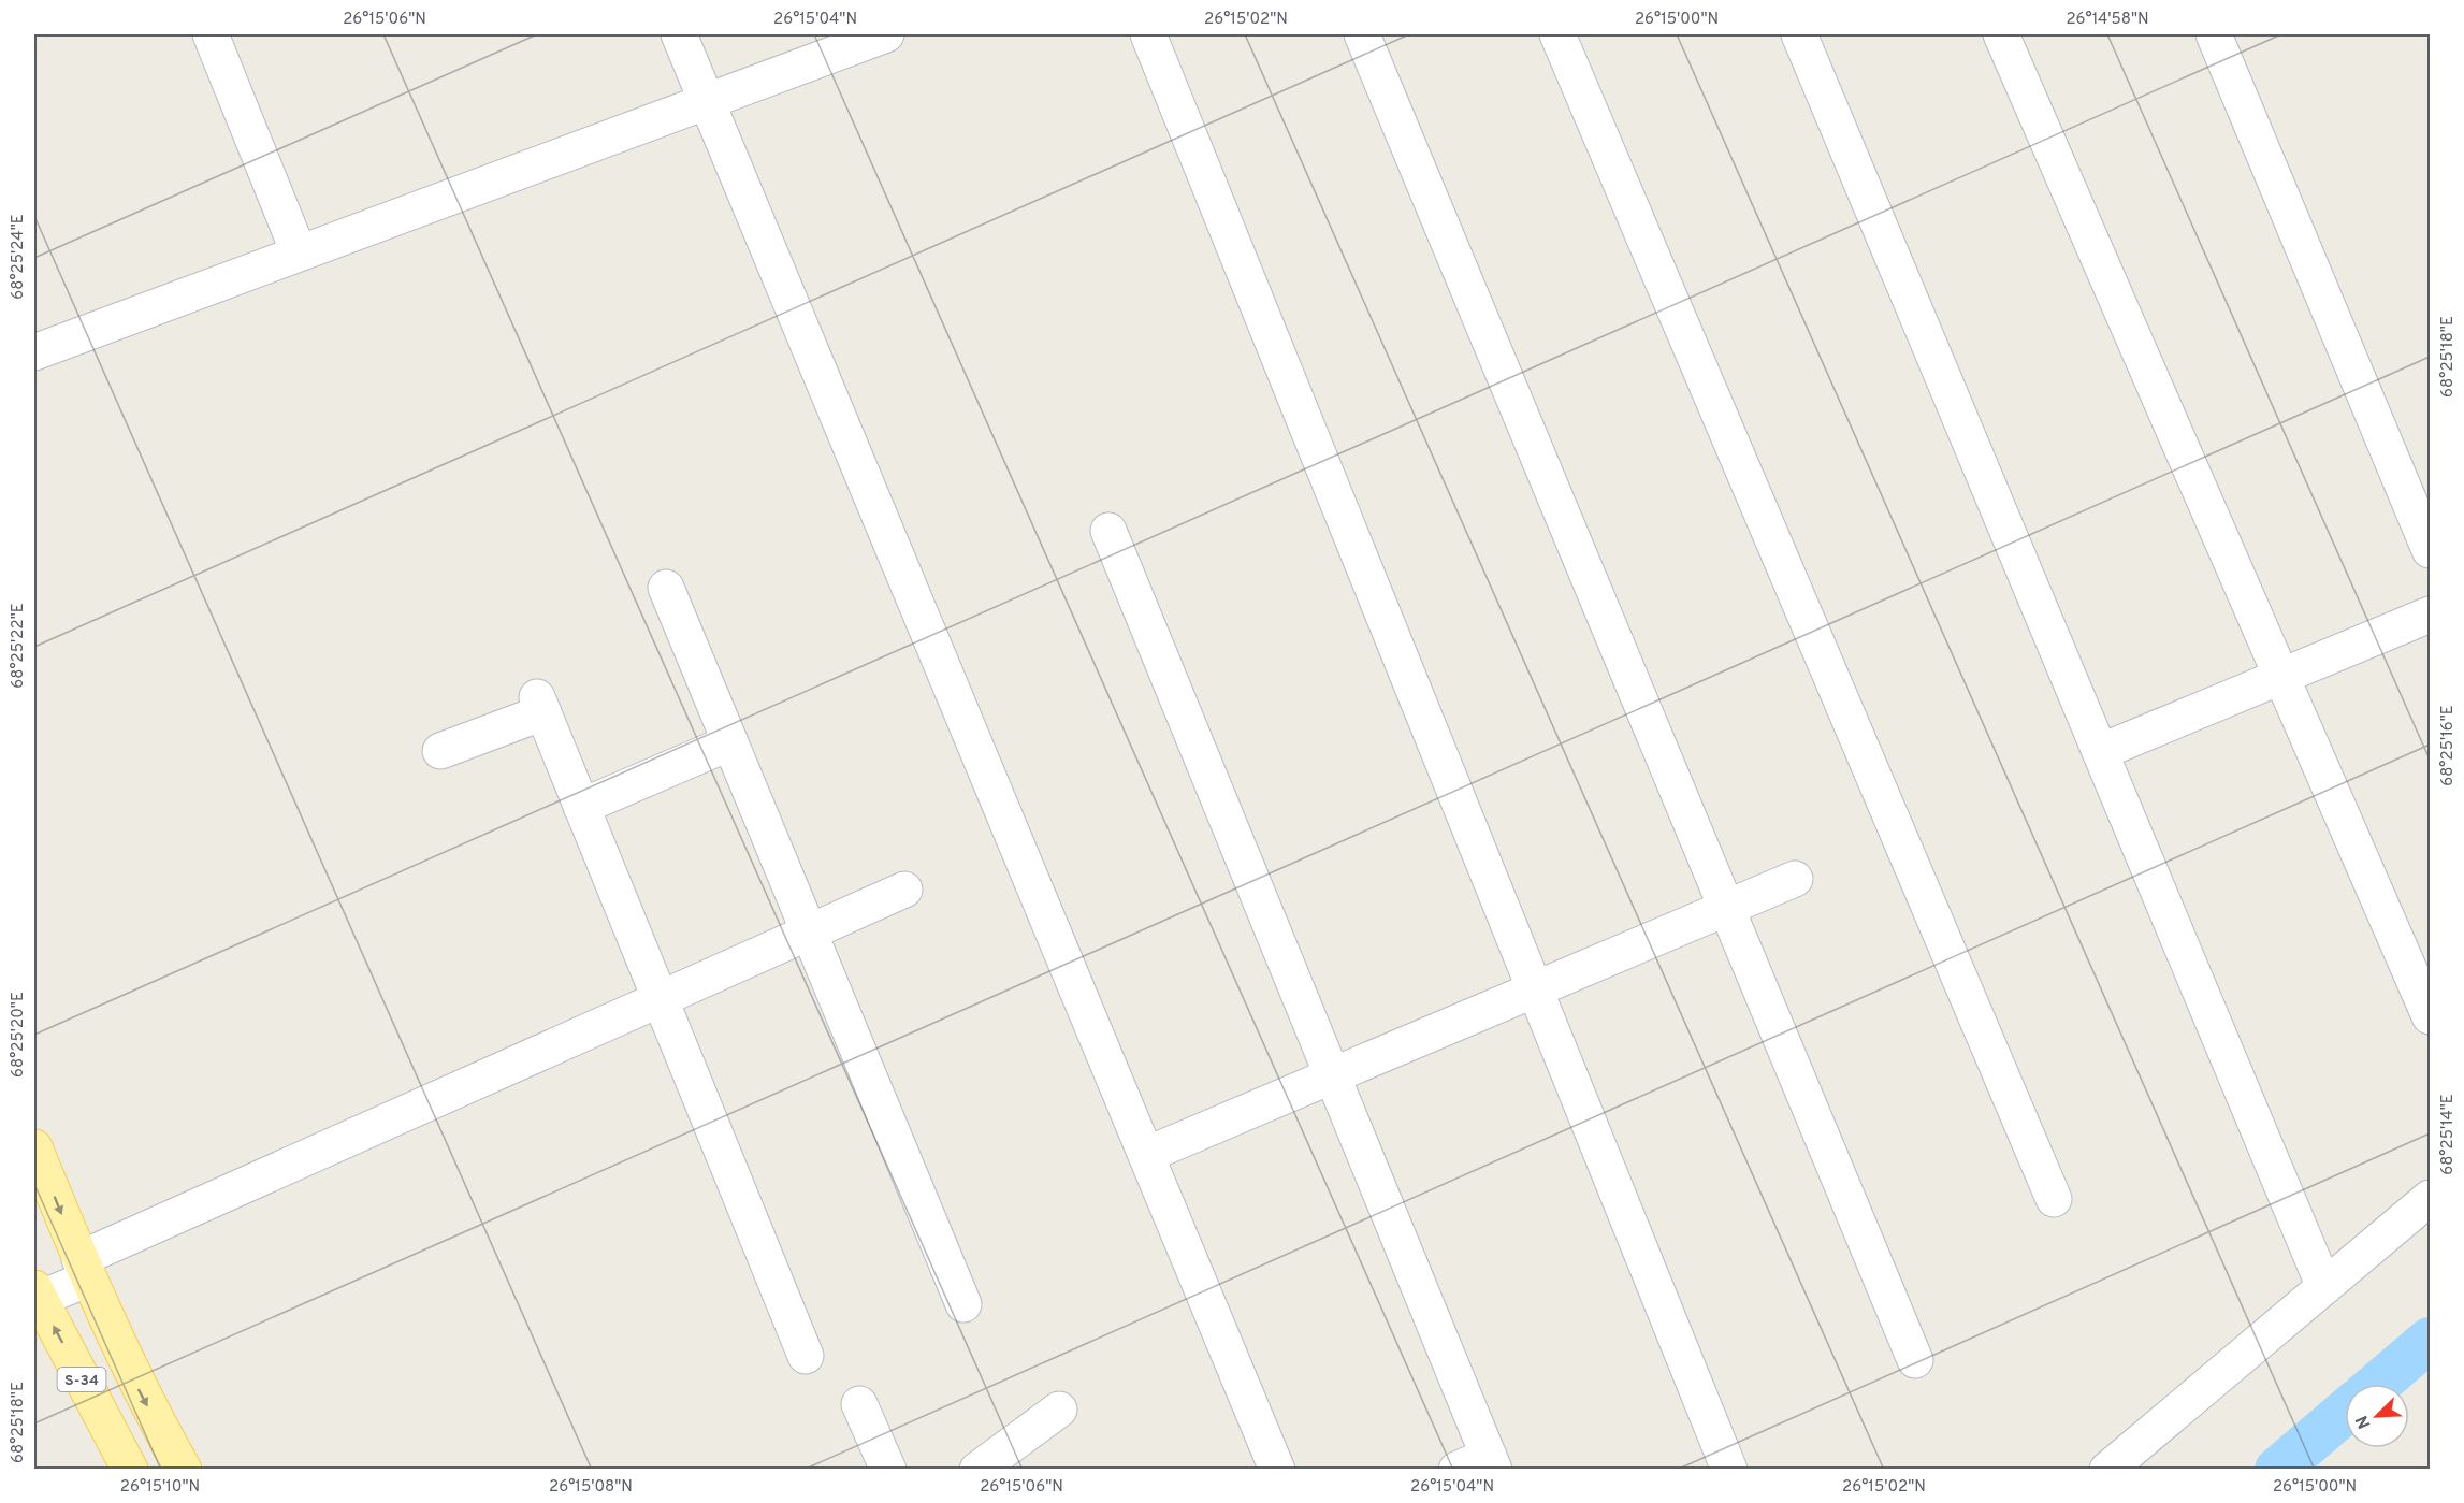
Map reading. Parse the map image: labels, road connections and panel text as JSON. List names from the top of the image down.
{
  "streets": {
    "main road": ["S-34"]
  },
  "north": "bottom left",
  "coordinates": [
    "26°15'06\"N",
    "26°15'04\"N",
    "26°15'02\"N",
    "26°15'00\"N",
    "26°14'58\"N",
    "68°25'24\"E",
    "68°25'18\"E",
    "68°25'22\"E",
    "68°25'16\"E",
    "68°25'20\"E",
    "68°25'14\"E",
    "26°15'10\"N",
    "26°15'08\"N"
  ]
}
